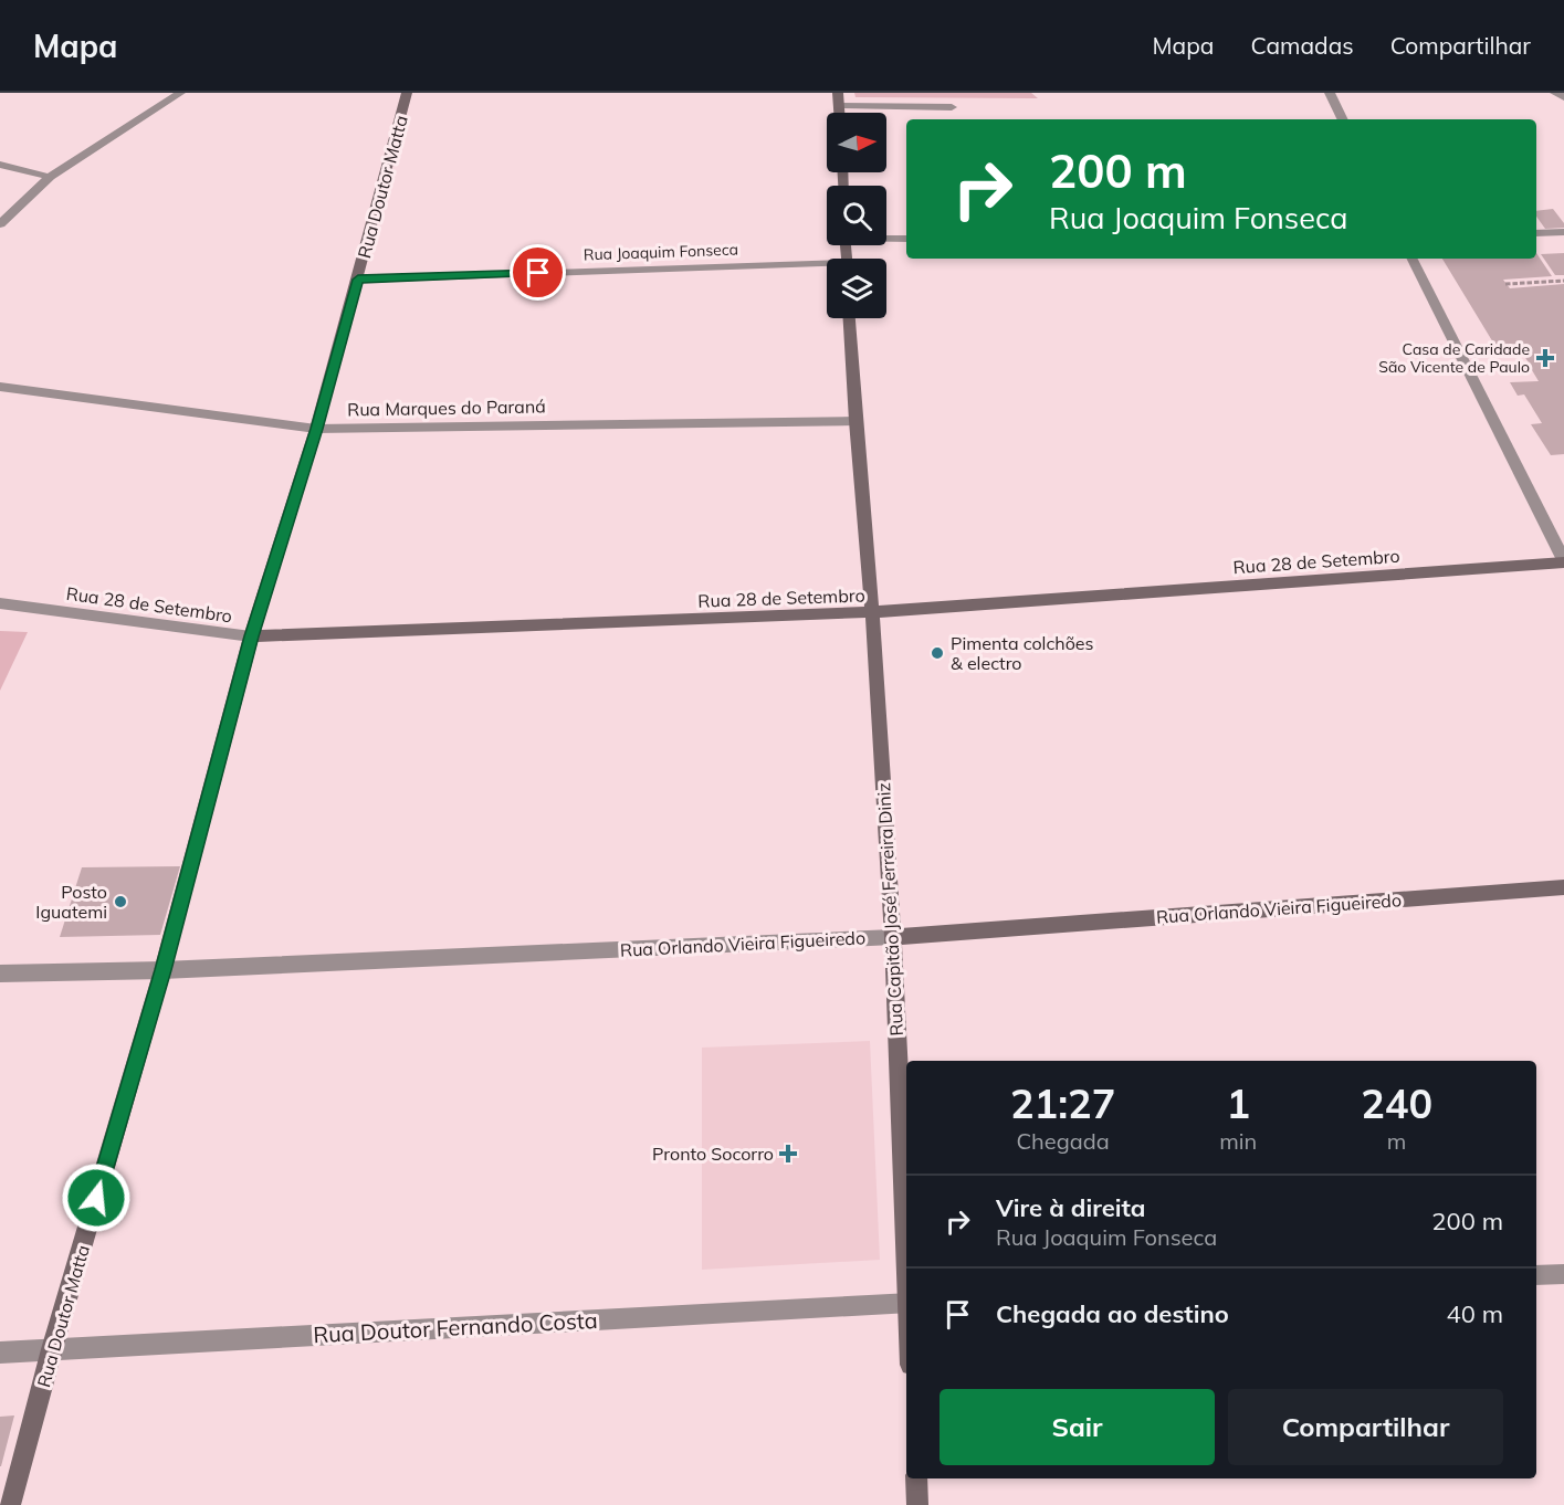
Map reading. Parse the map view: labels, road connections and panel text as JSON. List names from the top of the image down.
{
  "streets": {
    "main road": [
      "Rua Doutor Matta",
      "Rua 28 de Setembro",
      "Rua Orlando Vieira Figueiredo",
      "Rua Capitão José Ferreira Diniz"
    ],
    "street": ["Rua Joaquim Fonseca", "Rua Marques do Paraná", "Rua Doutor Fernando Costa"]
  },
  "crossings": [
    ["Rua Doutor Matta", "Rua Joaquim Fonseca"],
    ["Rua Doutor Matta", "Rua Marques do Paraná"],
    ["Rua Doutor Matta", "Rua 28 de Setembro"],
    ["Rua Doutor Matta", "Rua Orlando Vieira Figueiredo"],
    ["Rua Doutor Matta", "Rua Doutor Fernando Costa"],
    ["Rua Marques do Paraná", "Rua Capitão José Ferreira Diniz"],
    ["Rua 28 de Setembro", "Rua Capitão José Ferreira Diniz"],
    ["Rua Orlando Vieira Figueiredo", "Rua Capitão José Ferreira Diniz"]
  ],
  "places": {
    "health": ["Casa de Caridade São Vicente de Paulo", "Pronto Socorro"],
    "other": ["Pimenta colchões & electro", "Posto Iguatemi"]
  },
  "north": "right",
  "page": {
    "header": "Mapa",
    "nav": ["Mapa", "Camadas", "Compartilhar"],
    "turn": ["200 m", "Rua Joaquim Fonseca"],
    "eta": [
      "21:27",
      "Chegada",
      "1",
      "min",
      "240",
      "m"
    ],
    "list": [
      {
        "name": "Vire à direita",
        "note": "Rua Joaquim Fonseca",
        "value": "200 m"
      },
      {
        "name": "Chegada ao destino",
        "value": "40 m"
      }
    ],
    "buttons": ["Sair", "Compartilhar"]
  }
}
